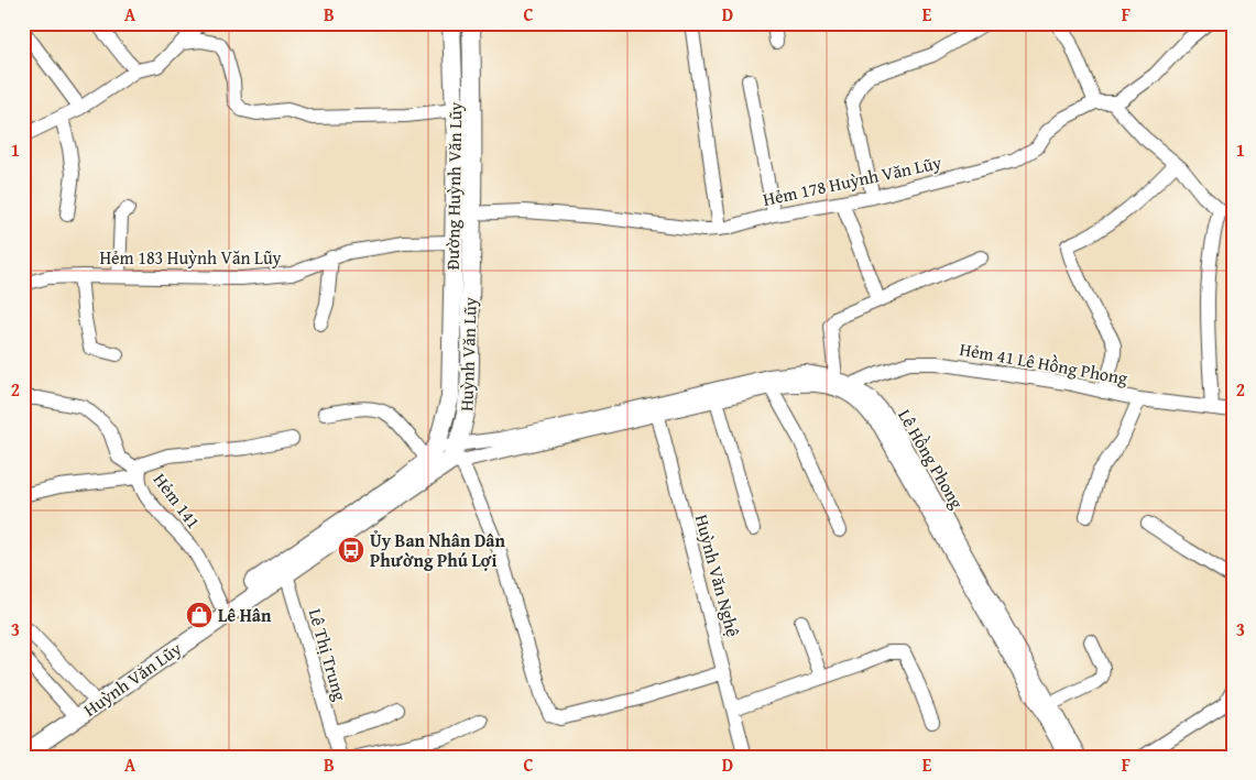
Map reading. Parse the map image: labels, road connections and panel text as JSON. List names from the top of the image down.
{
  "streets": {
    "main road": ["Đường Huỳnh Văn Lũy", "Huỳnh Văn Lũy"],
    "street": [
      "Hẻm 178 Huỳnh Văn Lũy",
      "Hẻm 183 Huỳnh Văn Lũy",
      "Hẻm 41 Lê Hồng Phong",
      "Lê Hồng Phong",
      "Hẻm 141",
      "Huỳnh Văn Nghệ",
      "Lê Thị Trung"
    ]
  },
  "crossings": [
    ["Hẻm 178 Huỳnh Văn Lũy", "Đường Huỳnh Văn Lũy"],
    ["Hẻm 178 Huỳnh Văn Lũy", "Huỳnh Văn Lũy"],
    ["Đường Huỳnh Văn Lũy", "Hẻm 183 Huỳnh Văn Lũy"],
    ["Đường Huỳnh Văn Lũy", "Lê Hồng Phong"],
    ["Huỳnh Văn Lũy", "Lê Hồng Phong"],
    ["Huỳnh Văn Lũy", "Hẻm 141"],
    ["Huỳnh Văn Lũy", "Lê Thị Trung"],
    ["Hẻm 41 Lê Hồng Phong", "Lê Hồng Phong"],
    ["Lê Hồng Phong", "Huỳnh Văn Nghệ"]
  ],
  "places": {
    "bus stop": ["Ủy Ban Nhân Dân Phường Phú Lợi"],
    "shop": ["Lê Hân"]
  },
  "grid": {
    "columns": [
      "A",
      "B",
      "C",
      "D",
      "E",
      "F"
    ],
    "rows": ["1", "2", "3"]
  }
}
